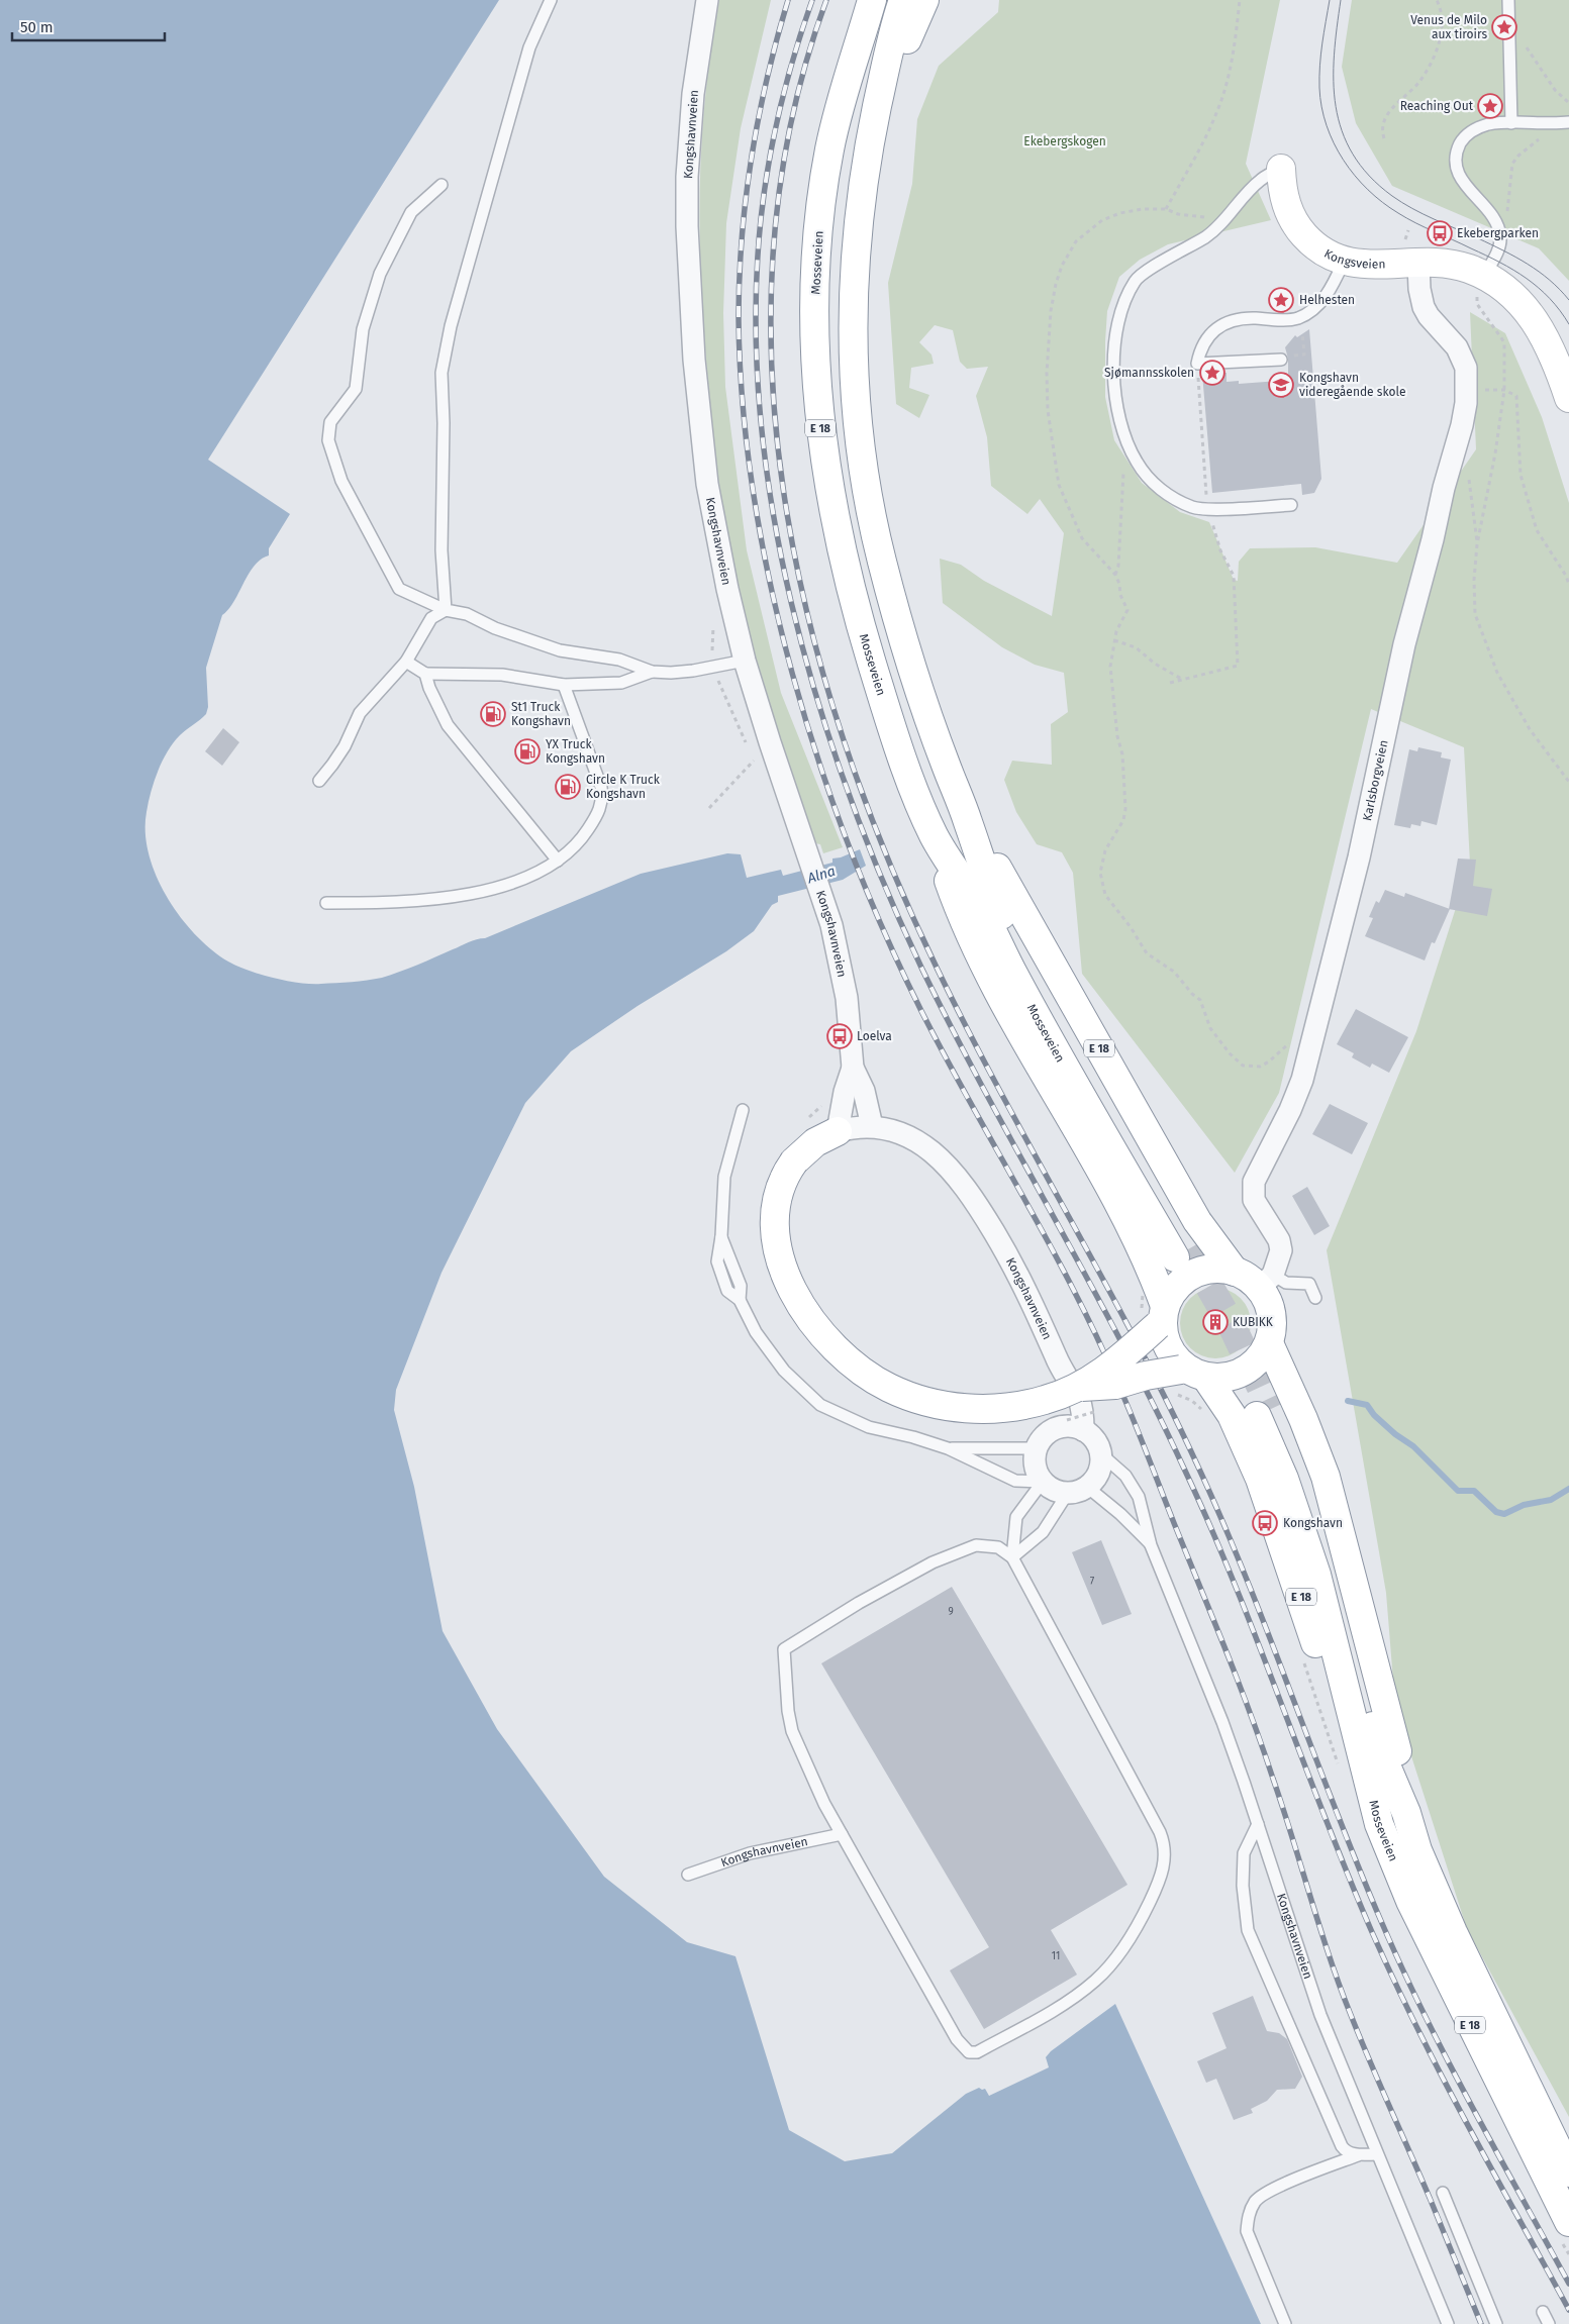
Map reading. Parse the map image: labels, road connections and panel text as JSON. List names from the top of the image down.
{
  "streets": {
    "main road": ["Kongsveien", "Mosseveien", "E 18"],
    "street": ["Kongshavnveien", "Karlsborgveien"]
  },
  "crossings": [
    ["Kongshavnveien", "E 18"],
    ["Kongsveien", "Karlsborgveien"],
    ["Mosseveien", "E 18"],
    ["E 18", "Karlsborgveien"]
  ],
  "water": ["Alna"],
  "parks": ["Ekebergskogen"],
  "places": {
    "place": [
      "Venus de Milo aux tiroirs",
      "Reaching Out",
      "Helhesten",
      "Sjømannsskolen"
    ],
    "bus stop": ["Ekebergparken", "Loelva", "Kongshavn"],
    "school or university": ["Kongshavn videregående skole"],
    "fuel station": ["St1 Truck Kongshavn", "YX Truck Kongshavn", "Circle K Truck Kongshavn"],
    "building": ["KUBIKK"]
  },
  "house_numbers": ["7", "9", "11"],
  "scale_bar": "50 m"
}
